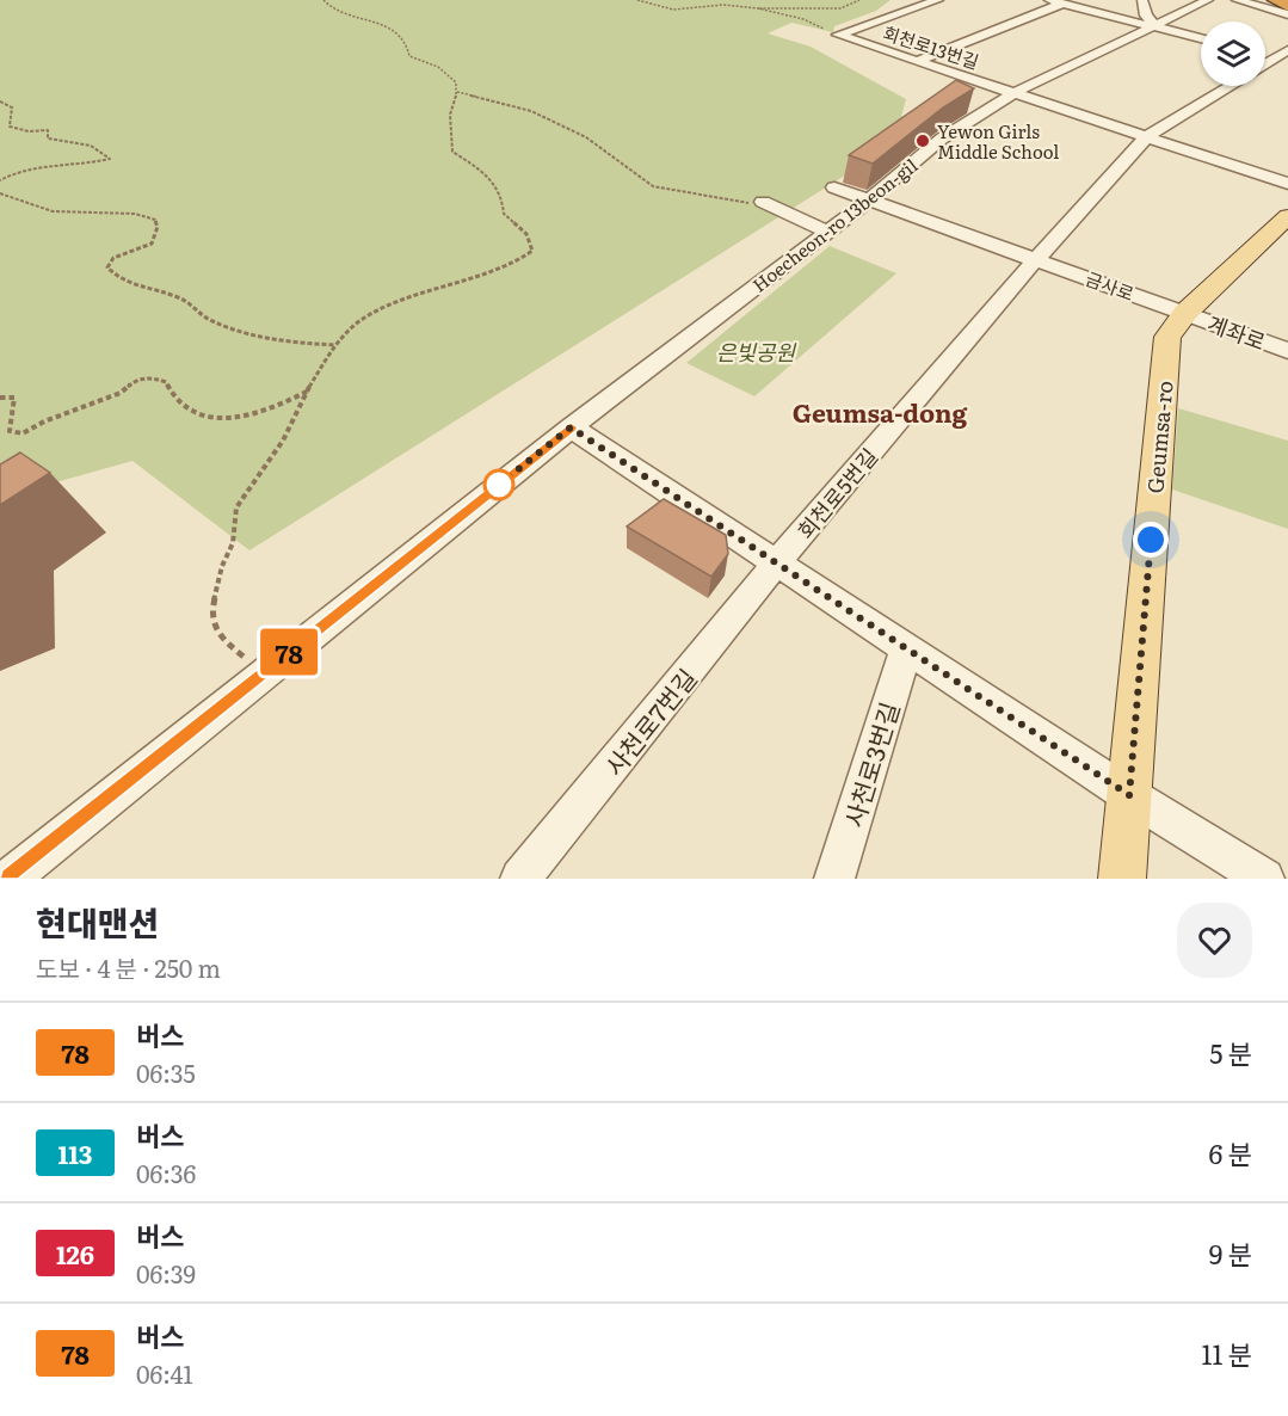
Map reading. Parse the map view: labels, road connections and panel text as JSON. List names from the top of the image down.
{
  "streets": {
    "main road": ["Geumsa-ro"],
    "street": [
      "회천로13번길",
      "Hoecheon-ro 13beon-gil",
      "금사로",
      "계좌로",
      "회천로5번길",
      "사천로7번길",
      "사천로3번길"
    ]
  },
  "crossings": [
    ["회천로13번길", "Hoecheon-ro 13beon-gil"],
    ["금사로", "계좌로"],
    ["금사로", "Geumsa-ro"],
    ["금사로", "회천로5번길"],
    ["계좌로", "Geumsa-ro"],
    ["회천로5번길", "사천로7번길"]
  ],
  "districts": ["Geumsa-dong"],
  "parks": ["은빛공원"],
  "places": ["Yewon Girls Middle School"],
  "lines": ["bus line 78"],
  "page": {
    "on_map": "78",
    "heading": ["현대맨션", "도보 · 4 분 · 250 m"],
    "list": [
      {
        "mark": "78",
        "name": "버스",
        "note": "06:35",
        "value": "5 분"
      },
      {
        "mark": "113",
        "name": "버스",
        "note": "06:36",
        "value": "6 분"
      },
      {
        "mark": "126",
        "name": "버스",
        "note": "06:39",
        "value": "9 분"
      },
      {
        "mark": "78",
        "name": "버스",
        "note": "06:41",
        "value": "11 분"
      }
    ]
  }
}
